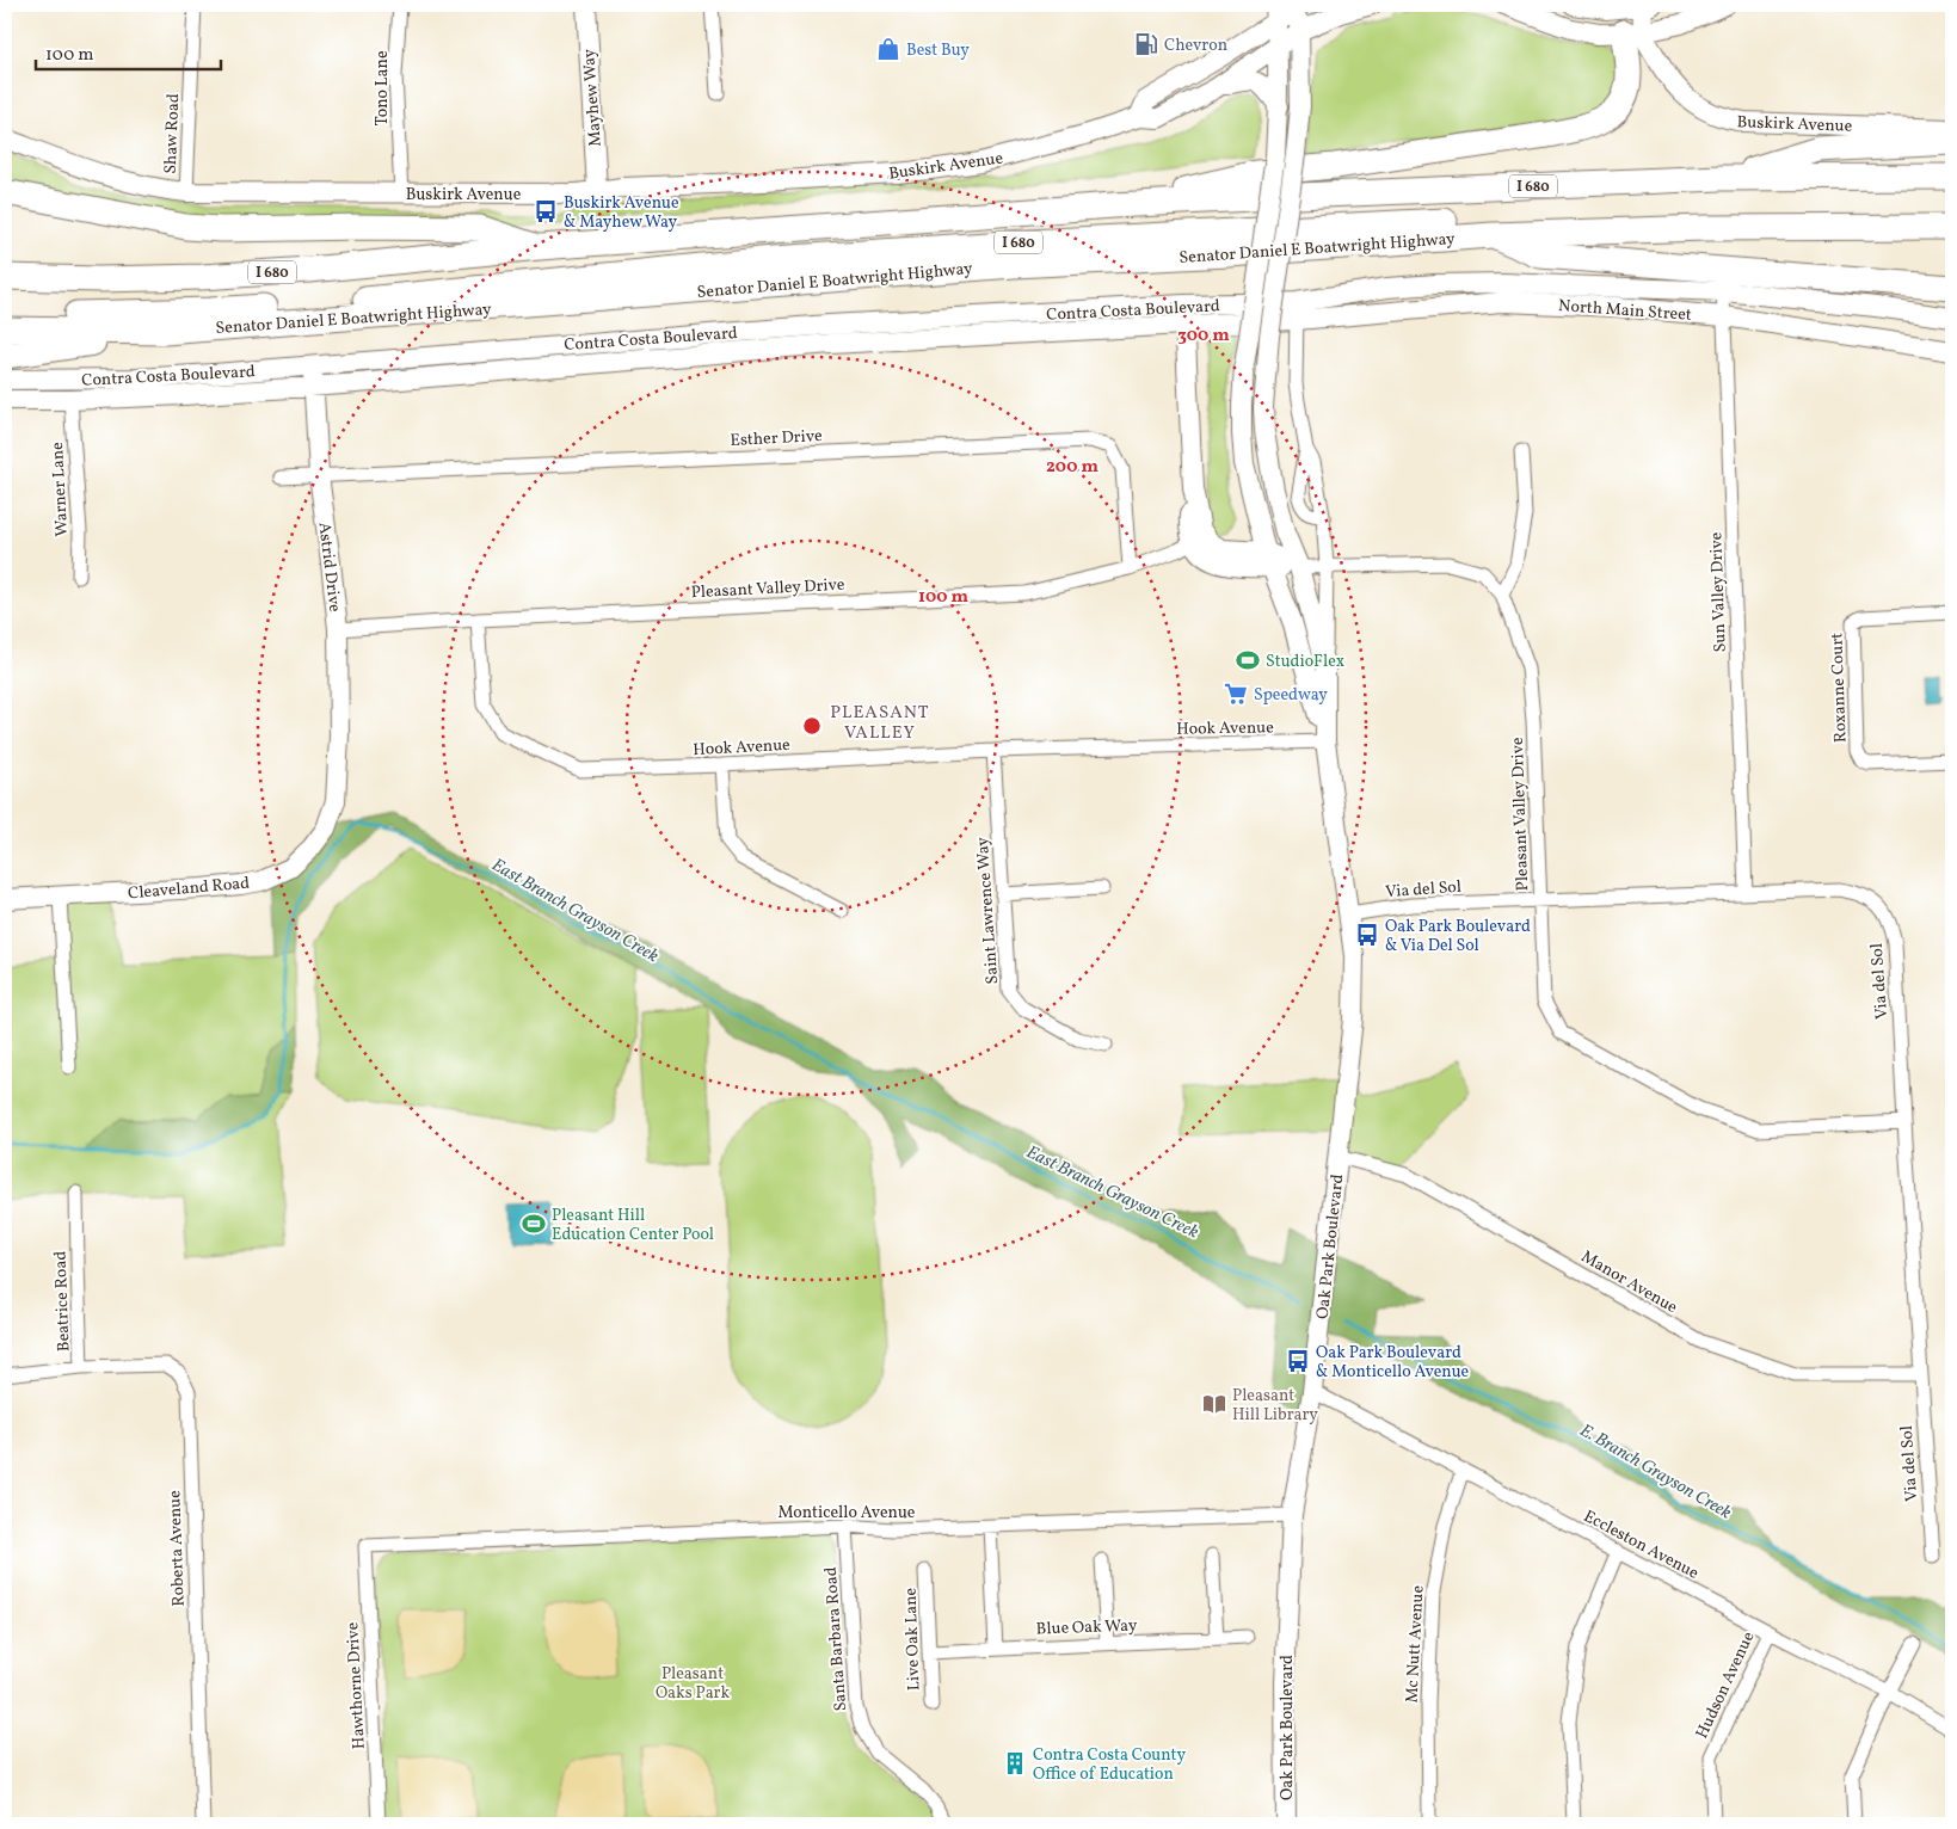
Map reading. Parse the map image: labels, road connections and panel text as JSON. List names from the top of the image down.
{
  "streets": {
    "highway": ["I 680", "Senator Daniel E Boatwright Highway"],
    "main road": [
      "Mayhew Way",
      "Buskirk Avenue",
      "Contra Costa Boulevard",
      "North Main Street",
      "Astrid Drive",
      "Cleaveland Road",
      "Oak Park Boulevard"
    ],
    "street": [
      "Tono Lane",
      "Shaw Road",
      "Esther Drive",
      "Warner Lane",
      "Pleasant Valley Drive",
      "Sun Valley Drive",
      "Roxanne Court",
      "Hook Avenue",
      "Via del Sol",
      "Saint Lawrence Way",
      "Manor Avenue",
      "Beatrice Road",
      "Monticello Avenue",
      "Eccleston Avenue",
      "Roberta Avenue",
      "Blue Oak Way",
      "Santa Barbara Road",
      "Live Oak Lane",
      "Mc Nutt Avenue",
      "Hudson Avenue",
      "Hawthorne Drive"
    ]
  },
  "crossings": [
    ["Tono Lane", "Buskirk Avenue"],
    ["Mayhew Way", "Buskirk Avenue"],
    ["Buskirk Avenue", "Shaw Road"],
    ["Buskirk Avenue", "Oak Park Boulevard"],
    ["Contra Costa Boulevard", "North Main Street"],
    ["Contra Costa Boulevard", "Warner Lane"],
    ["Contra Costa Boulevard", "Astrid Drive"],
    ["Contra Costa Boulevard", "Oak Park Boulevard"],
    ["North Main Street", "Sun Valley Drive"],
    ["North Main Street", "Oak Park Boulevard"],
    ["Esther Drive", "Astrid Drive"],
    ["Esther Drive", "Pleasant Valley Drive"],
    ["Astrid Drive", "Pleasant Valley Drive"],
    ["Astrid Drive", "Cleaveland Road"],
    ["Pleasant Valley Drive", "Hook Avenue"],
    ["Pleasant Valley Drive", "Via del Sol"],
    ["Pleasant Valley Drive", "Oak Park Boulevard"],
    ["Sun Valley Drive", "Via del Sol"],
    ["Hook Avenue", "Saint Lawrence Way"],
    ["Hook Avenue", "Oak Park Boulevard"],
    ["Via del Sol", "Oak Park Boulevard"],
    ["Via del Sol", "Manor Avenue"],
    ["Oak Park Boulevard", "Manor Avenue"],
    ["Oak Park Boulevard", "Monticello Avenue"],
    ["Oak Park Boulevard", "Eccleston Avenue"],
    ["Beatrice Road", "Roberta Avenue"],
    ["Monticello Avenue", "Santa Barbara Road"],
    ["Monticello Avenue", "Hawthorne Drive"],
    ["Eccleston Avenue", "Mc Nutt Avenue"],
    ["Eccleston Avenue", "Hudson Avenue"],
    ["Blue Oak Way", "Live Oak Lane"]
  ],
  "districts": ["PLEASANT VALLEY"],
  "water": ["East Branch Grayson Creek", "E. Branch Grayson Creek"],
  "parks": ["Pleasant Oaks Park"],
  "places": {
    "fuel station": ["Chevron"],
    "shop": ["Best Buy"],
    "bus stop": ["Buskirk Avenue & Mayhew Way", "Oak Park Boulevard & Via Del Sol", "Oak Park Boulevard & Monticello Avenue"],
    "sports": ["StudioFlex", "Pleasant Hill Education Center Pool"],
    "supermarket": ["Speedway"],
    "library": ["Pleasant Hill Library"],
    "building": ["Contra Costa County Office of Education"]
  },
  "scale_bar": "100 m",
  "rings": ["300 m", "200 m", "100 m"]
}
